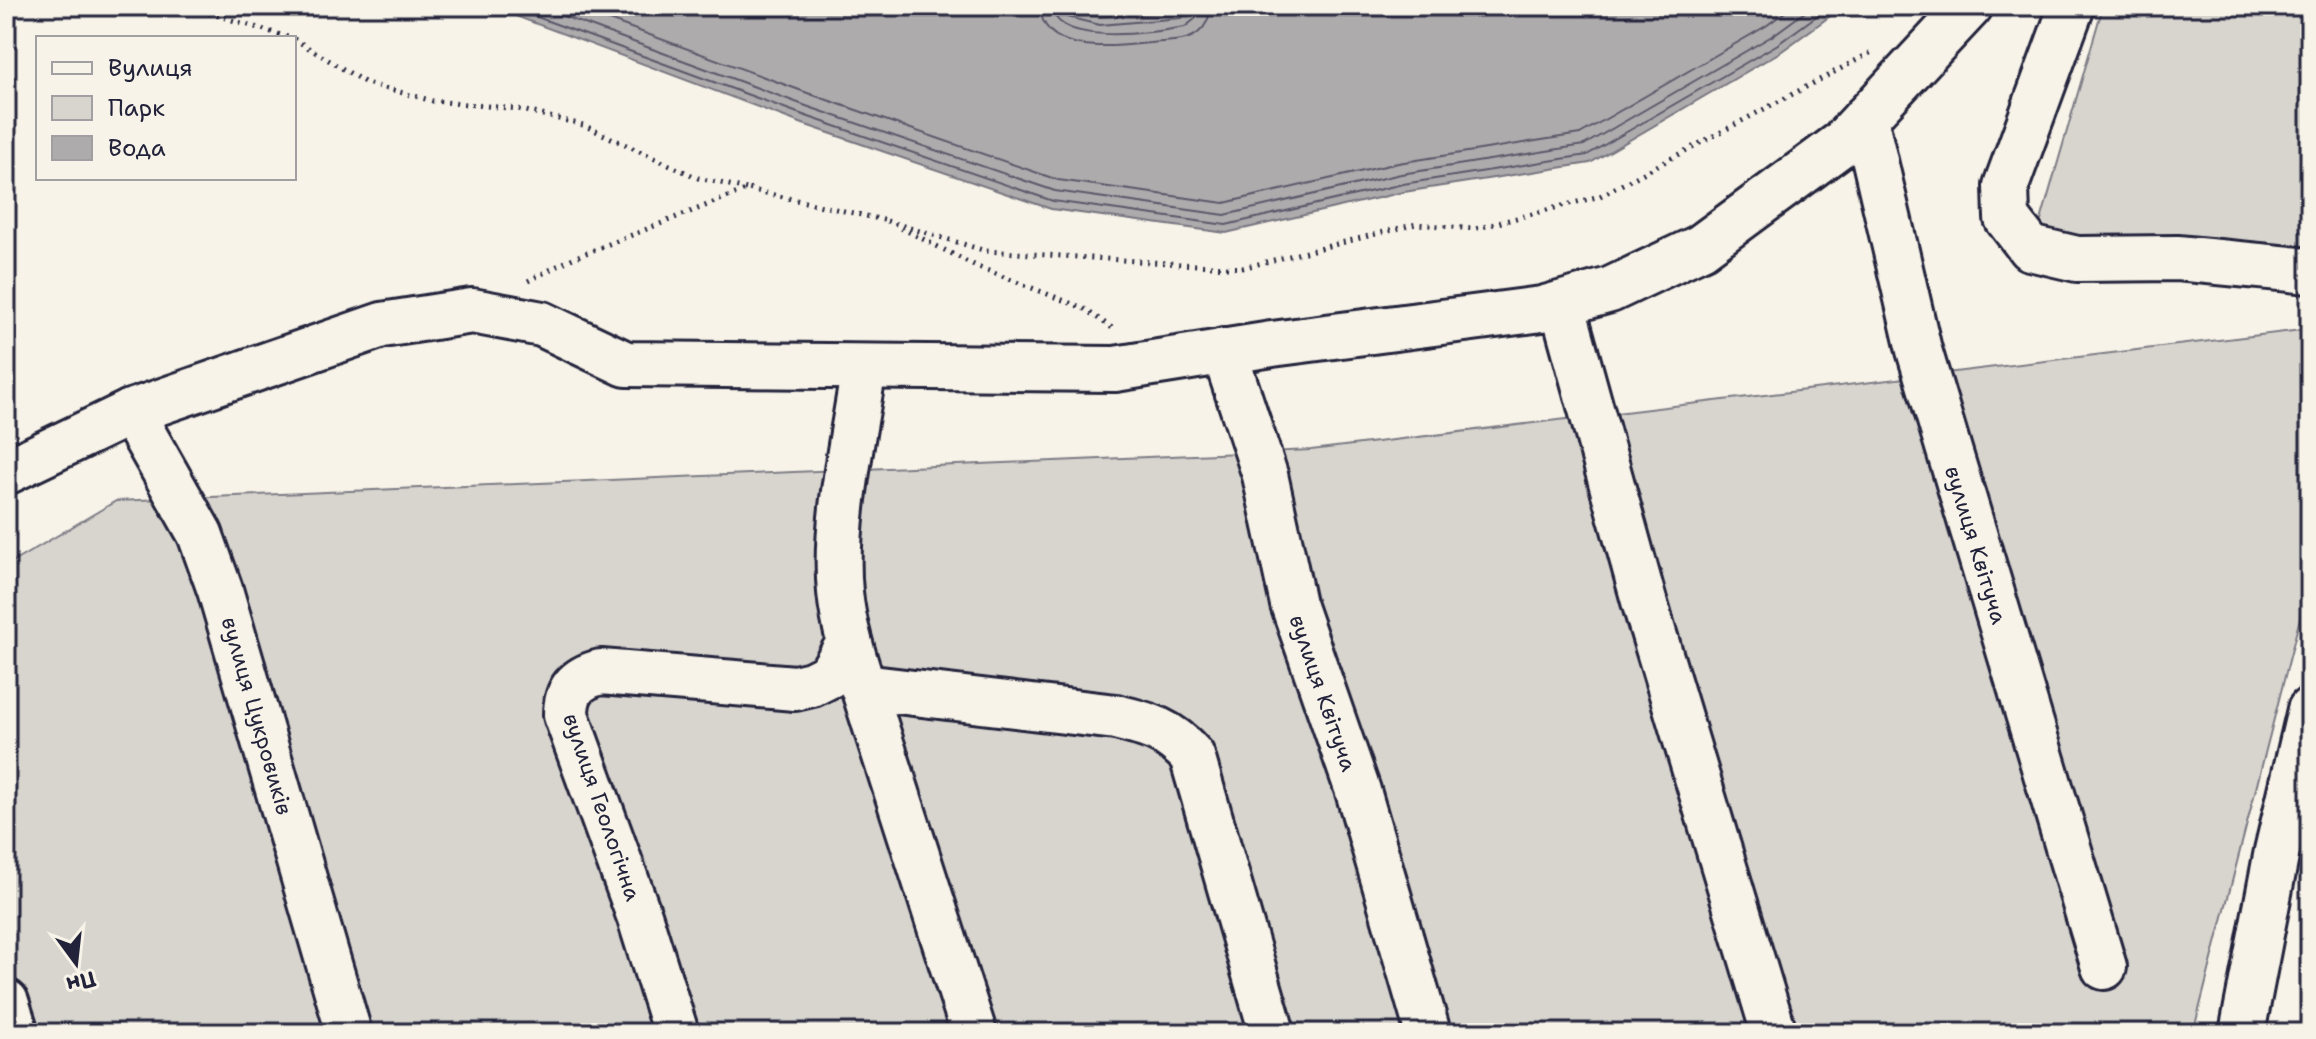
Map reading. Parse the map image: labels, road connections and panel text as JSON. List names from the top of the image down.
{
  "streets": {
    "street": ["вулиця Квітуча", "вулиця Цукровиків", "вулиця Геологічна"]
  },
  "legend": ["Вулиця", "Парк", "Вода"],
  "north": "bottom"
}
